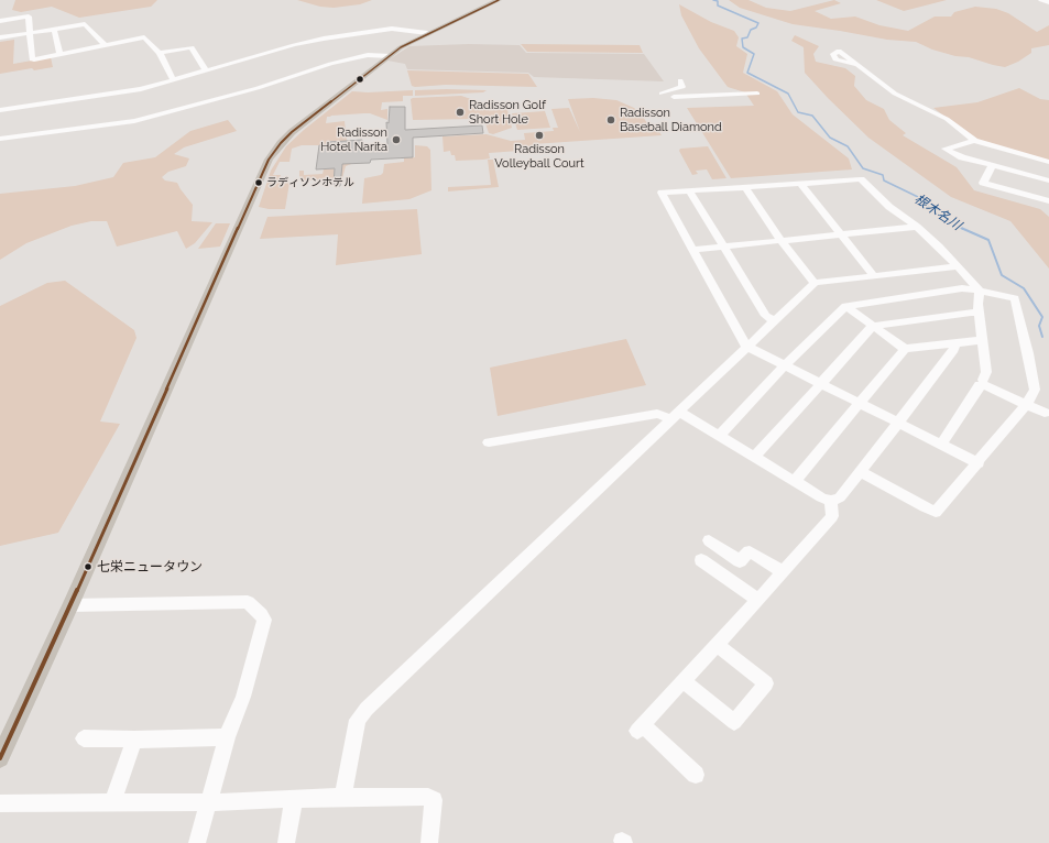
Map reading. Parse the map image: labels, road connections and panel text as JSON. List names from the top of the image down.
{
  "water": ["根木名川"],
  "places": [
    "Radisson Golf Short Hole",
    "Radisson Baseball Diamond",
    "Radisson Volleyball Court",
    "Radisson Hotel Narita",
    "ラディソンホテル",
    "七栄ニュータウン"
  ]
}
